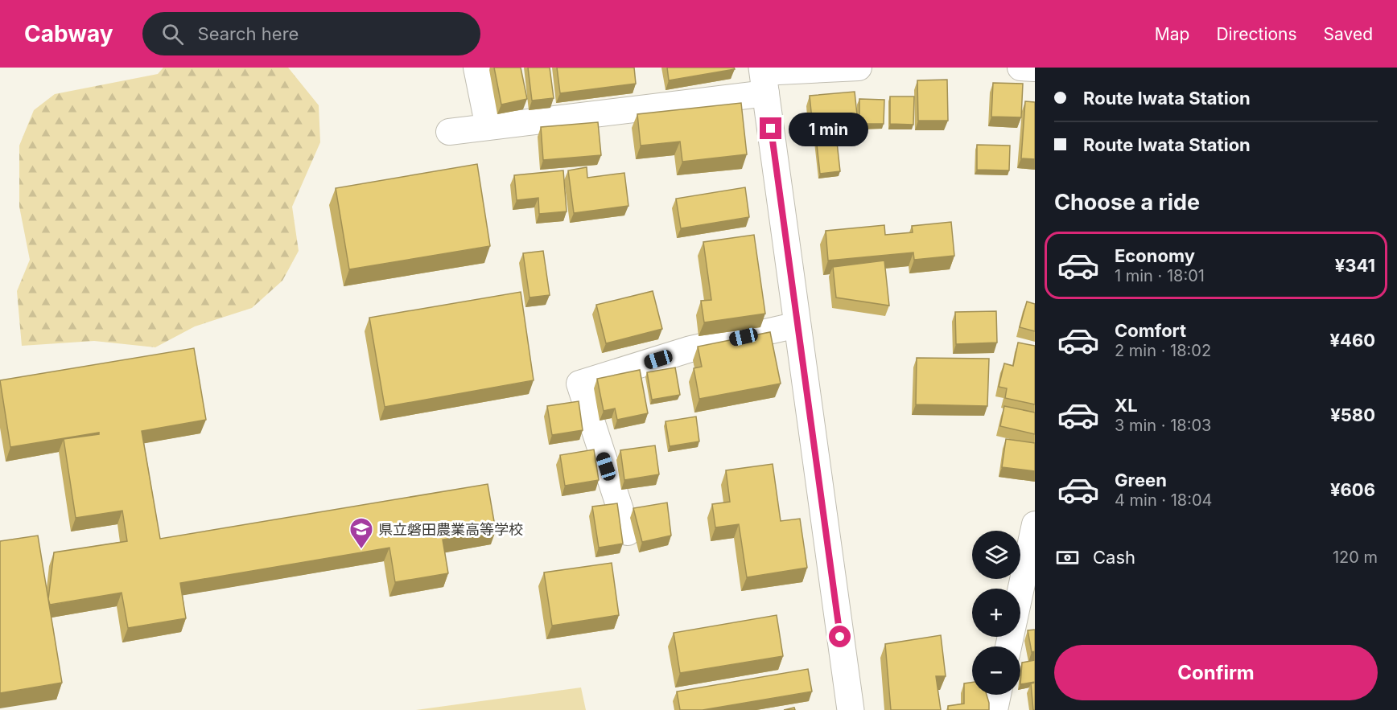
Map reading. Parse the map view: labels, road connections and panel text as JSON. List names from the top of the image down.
{
  "places": {
    "school or university": ["県立磐田農業高等学校"]
  },
  "page": {
    "header": "Cabway",
    "search": "Search here",
    "nav": ["Map", "Directions", "Saved"],
    "banner": ["Route Iwata Station", "Route Iwata Station"],
    "bubble": "1 min",
    "heading": "Choose a ride",
    "list": [
      {
        "name": "Economy",
        "note": "1 min · 18:01",
        "value": "¥341"
      },
      {
        "name": "Comfort",
        "note": "2 min · 18:02",
        "value": "¥460"
      },
      {
        "name": "XL",
        "note": "3 min · 18:03",
        "value": "¥580"
      },
      {
        "name": "Green",
        "note": "4 min · 18:04",
        "value": "¥606"
      }
    ],
    "map_buttons": ["+", "−"],
    "pay": ["Cash", "120 m"],
    "buttons": "Confirm"
  }
}
